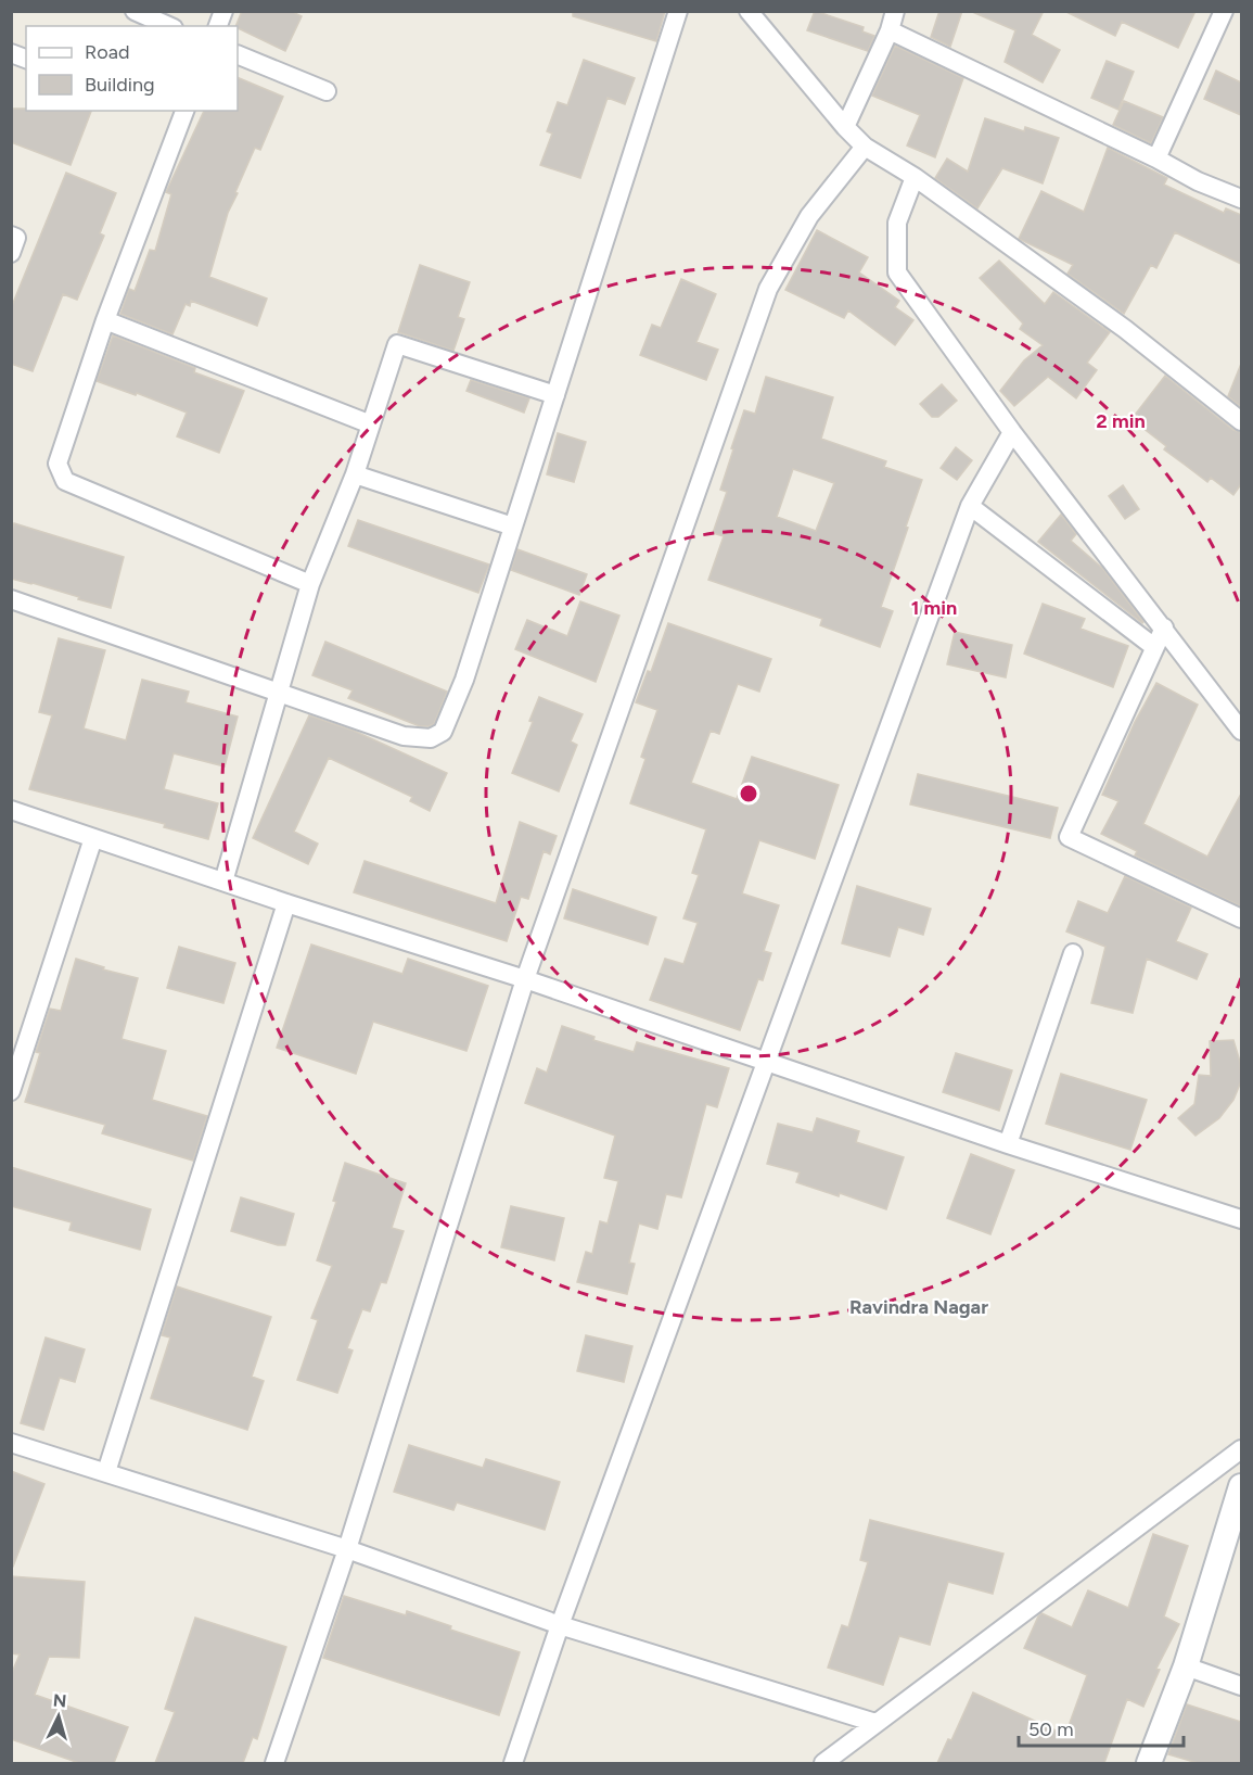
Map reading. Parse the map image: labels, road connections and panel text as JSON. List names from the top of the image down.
{
  "districts": ["Ravindra Nagar"],
  "legend": ["Road", "Building"],
  "scale_bar": "50 m",
  "north": "top",
  "rings": ["2 min", "1 min"]
}
